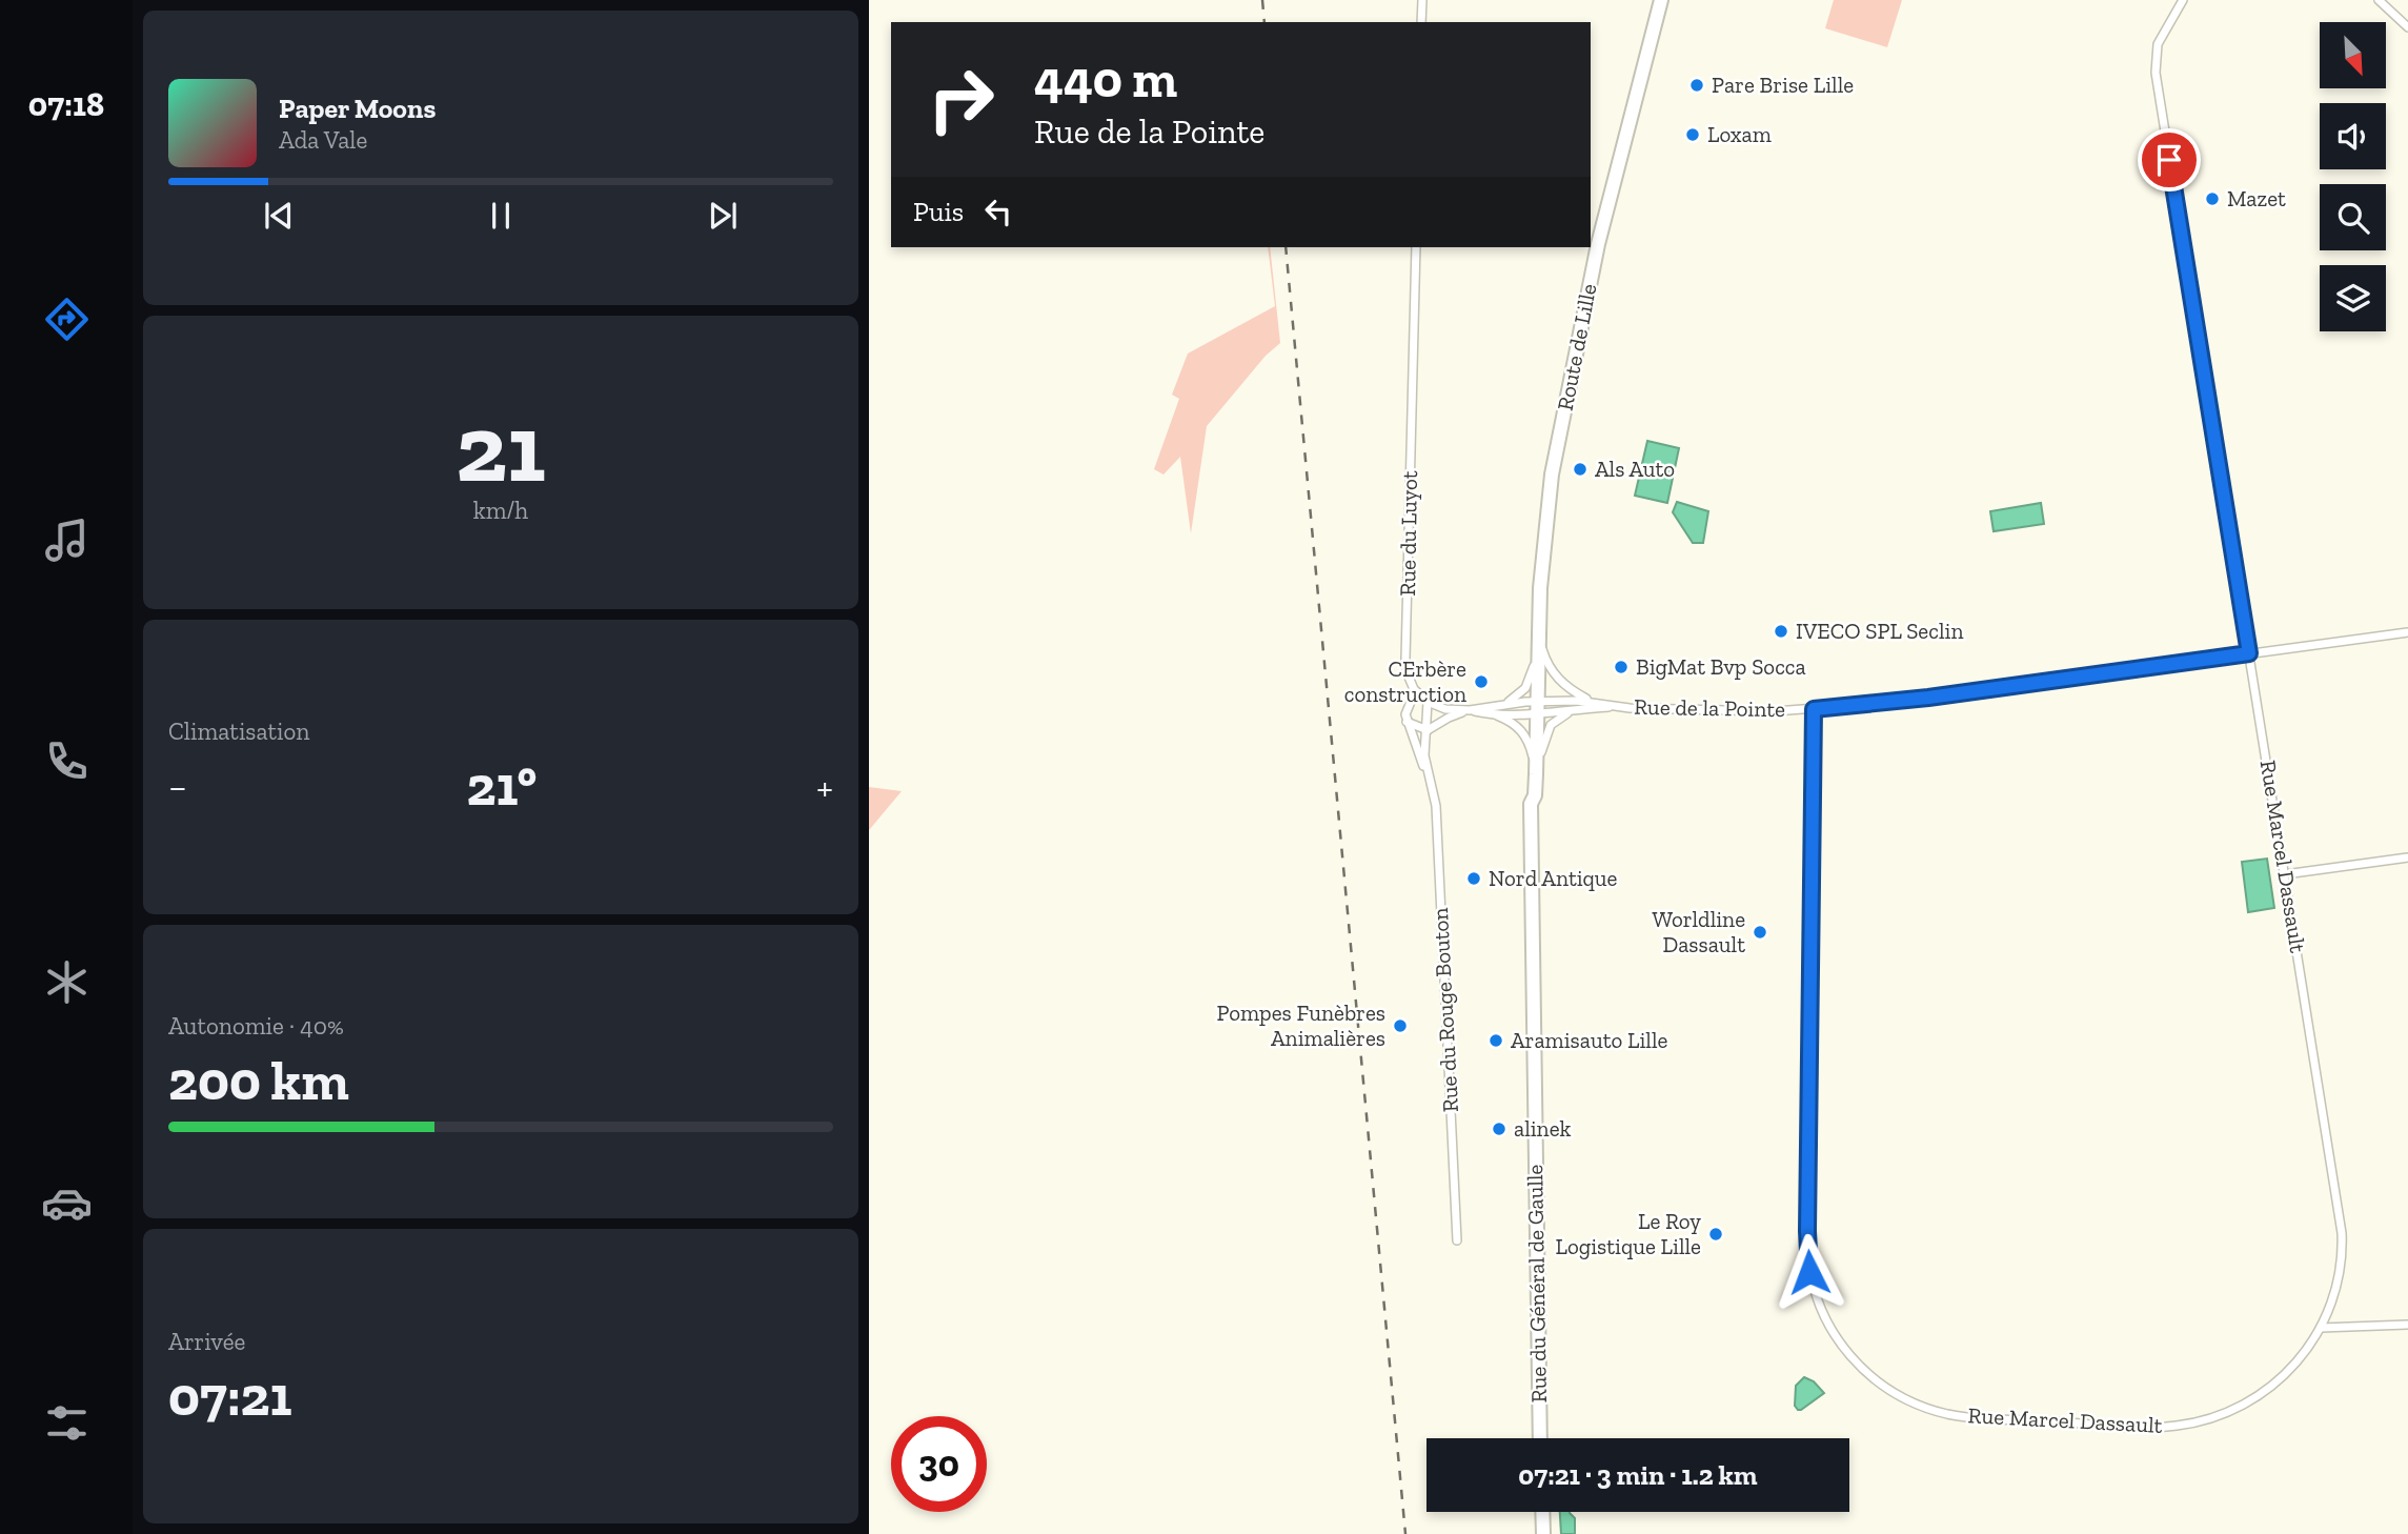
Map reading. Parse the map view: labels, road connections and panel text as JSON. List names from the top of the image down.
{
  "streets": {
    "main road": ["Route de Lille", "Rue du Général de Gaulle"],
    "street": [
      "Rue du Luyot",
      "Rue de la Pointe",
      "Rue Marcel Dassault",
      "Rue du Rouge Bouton"
    ]
  },
  "crossings": [
    ["Route de Lille", "Rue du Luyot"],
    ["Route de Lille", "Rue de la Pointe"],
    ["Route de Lille", "Rue du Général de Gaulle"],
    ["Rue du Luyot", "Rue de la Pointe"],
    ["Rue du Luyot", "Rue du Rouge Bouton"],
    ["Rue du Luyot", "Rue du Général de Gaulle"],
    ["Rue de la Pointe", "Rue Marcel Dassault"],
    ["Rue de la Pointe", "Rue du Général de Gaulle"]
  ],
  "places": [
    "Pare Brise Lille",
    "Loxam",
    "Mazet",
    "Als Auto",
    "IVECO SPL Seclin",
    "BigMat Bvp Socca",
    "CErbère construction",
    "Nord Antique",
    "Worldline Dassault",
    "Pompes Funèbres Animalières",
    "Aramisauto Lille",
    "alinek",
    "Le Roy Logistique Lille"
  ],
  "north": "bottom right",
  "page": {
    "tabs": "07:18",
    "turn": ["440 m", "Rue de la Pointe"],
    "song": ["Paper Moons", "Ada Vale"],
    "then": "Puis",
    "tile": [
      ["21", "km/h"],
      "Climatisation",
      ["Autonomie · 40%", "200 km"],
      ["Arrivée", "07:21"]
    ],
    "heat": ["−", "21°", "+"],
    "limit": "30",
    "trip": "07:21 · 3 min · 1.2 km"
  }
}
